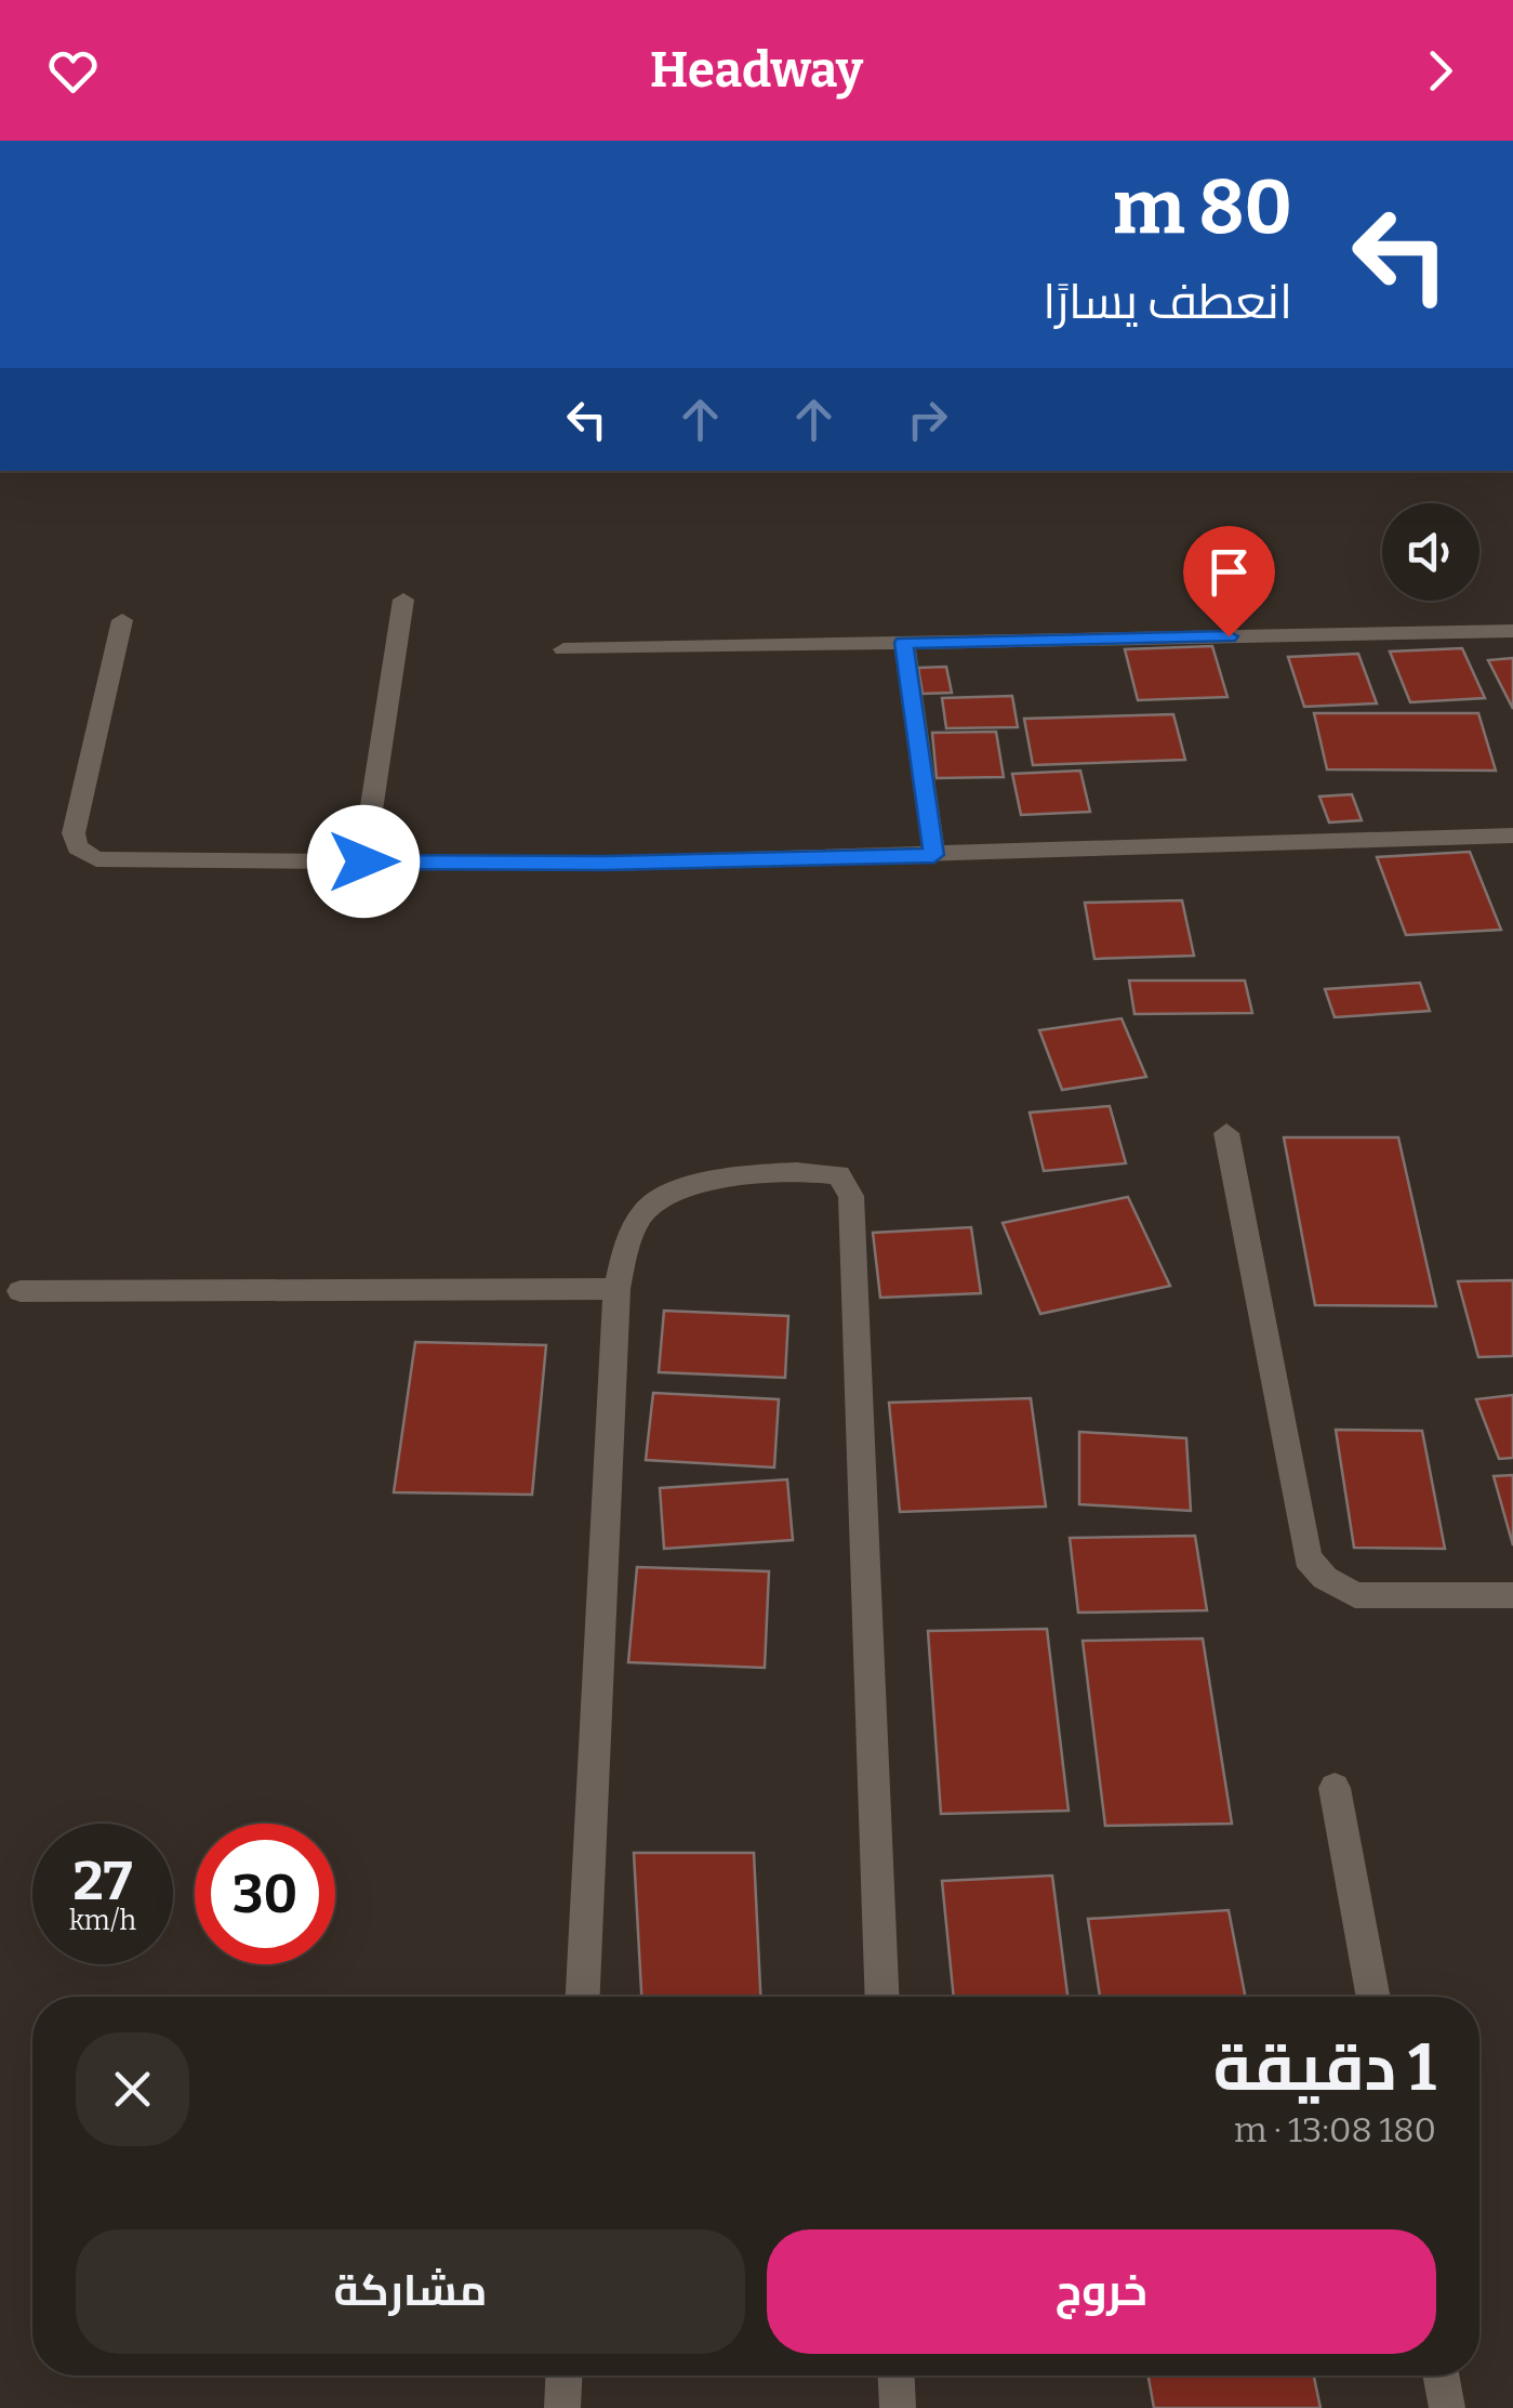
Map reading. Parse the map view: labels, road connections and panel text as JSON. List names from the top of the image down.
{
  "page": {
    "header": "Headway",
    "turn": ["80 m", "انعطف يسارًا"],
    "speed": "27 km/h",
    "limit": "30",
    "heading": ["1 دقيقة", "180 m · 13:08"],
    "buttons": ["خروج", "مشاركة"]
  }
}
